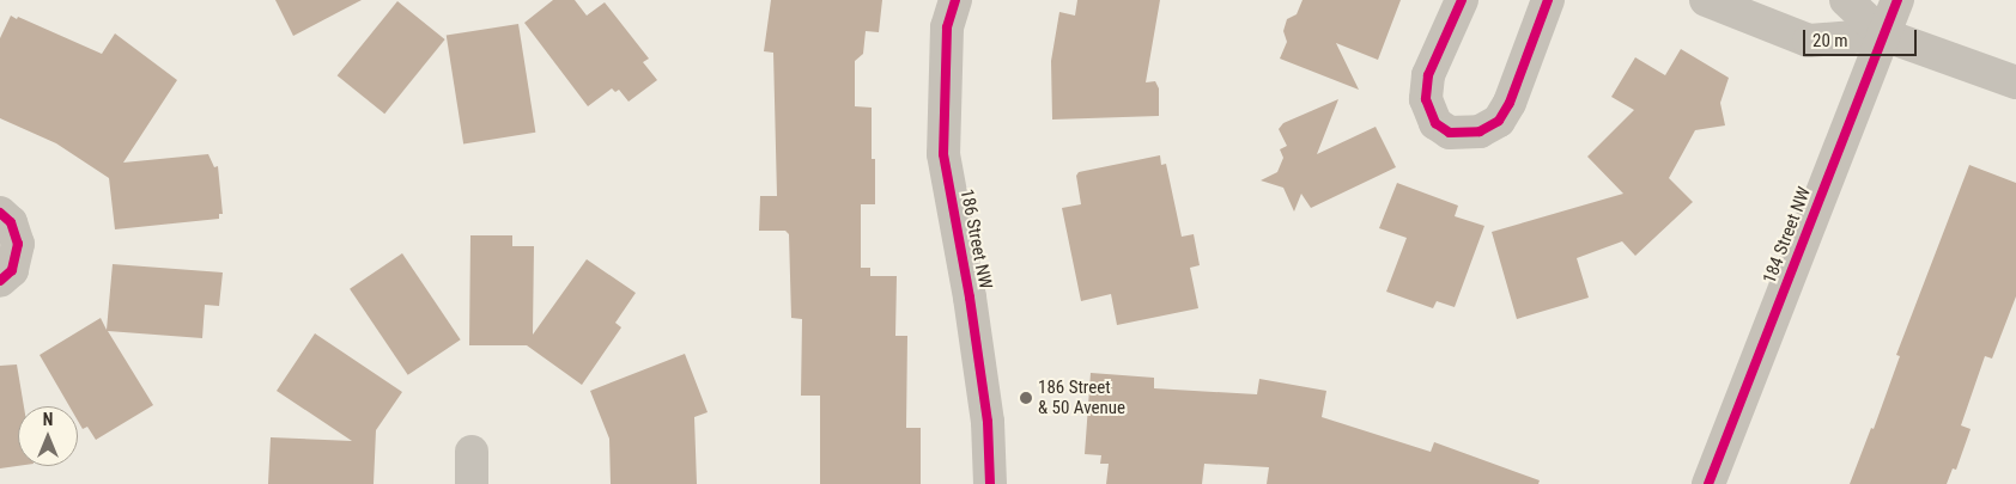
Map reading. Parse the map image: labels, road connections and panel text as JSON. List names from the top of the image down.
{
  "streets": {
    "street": ["184 Street NW", "186 Street NW"]
  },
  "places": ["186 Street & 50 Avenue"],
  "scale_bar": "20 m",
  "north": "top"
}
